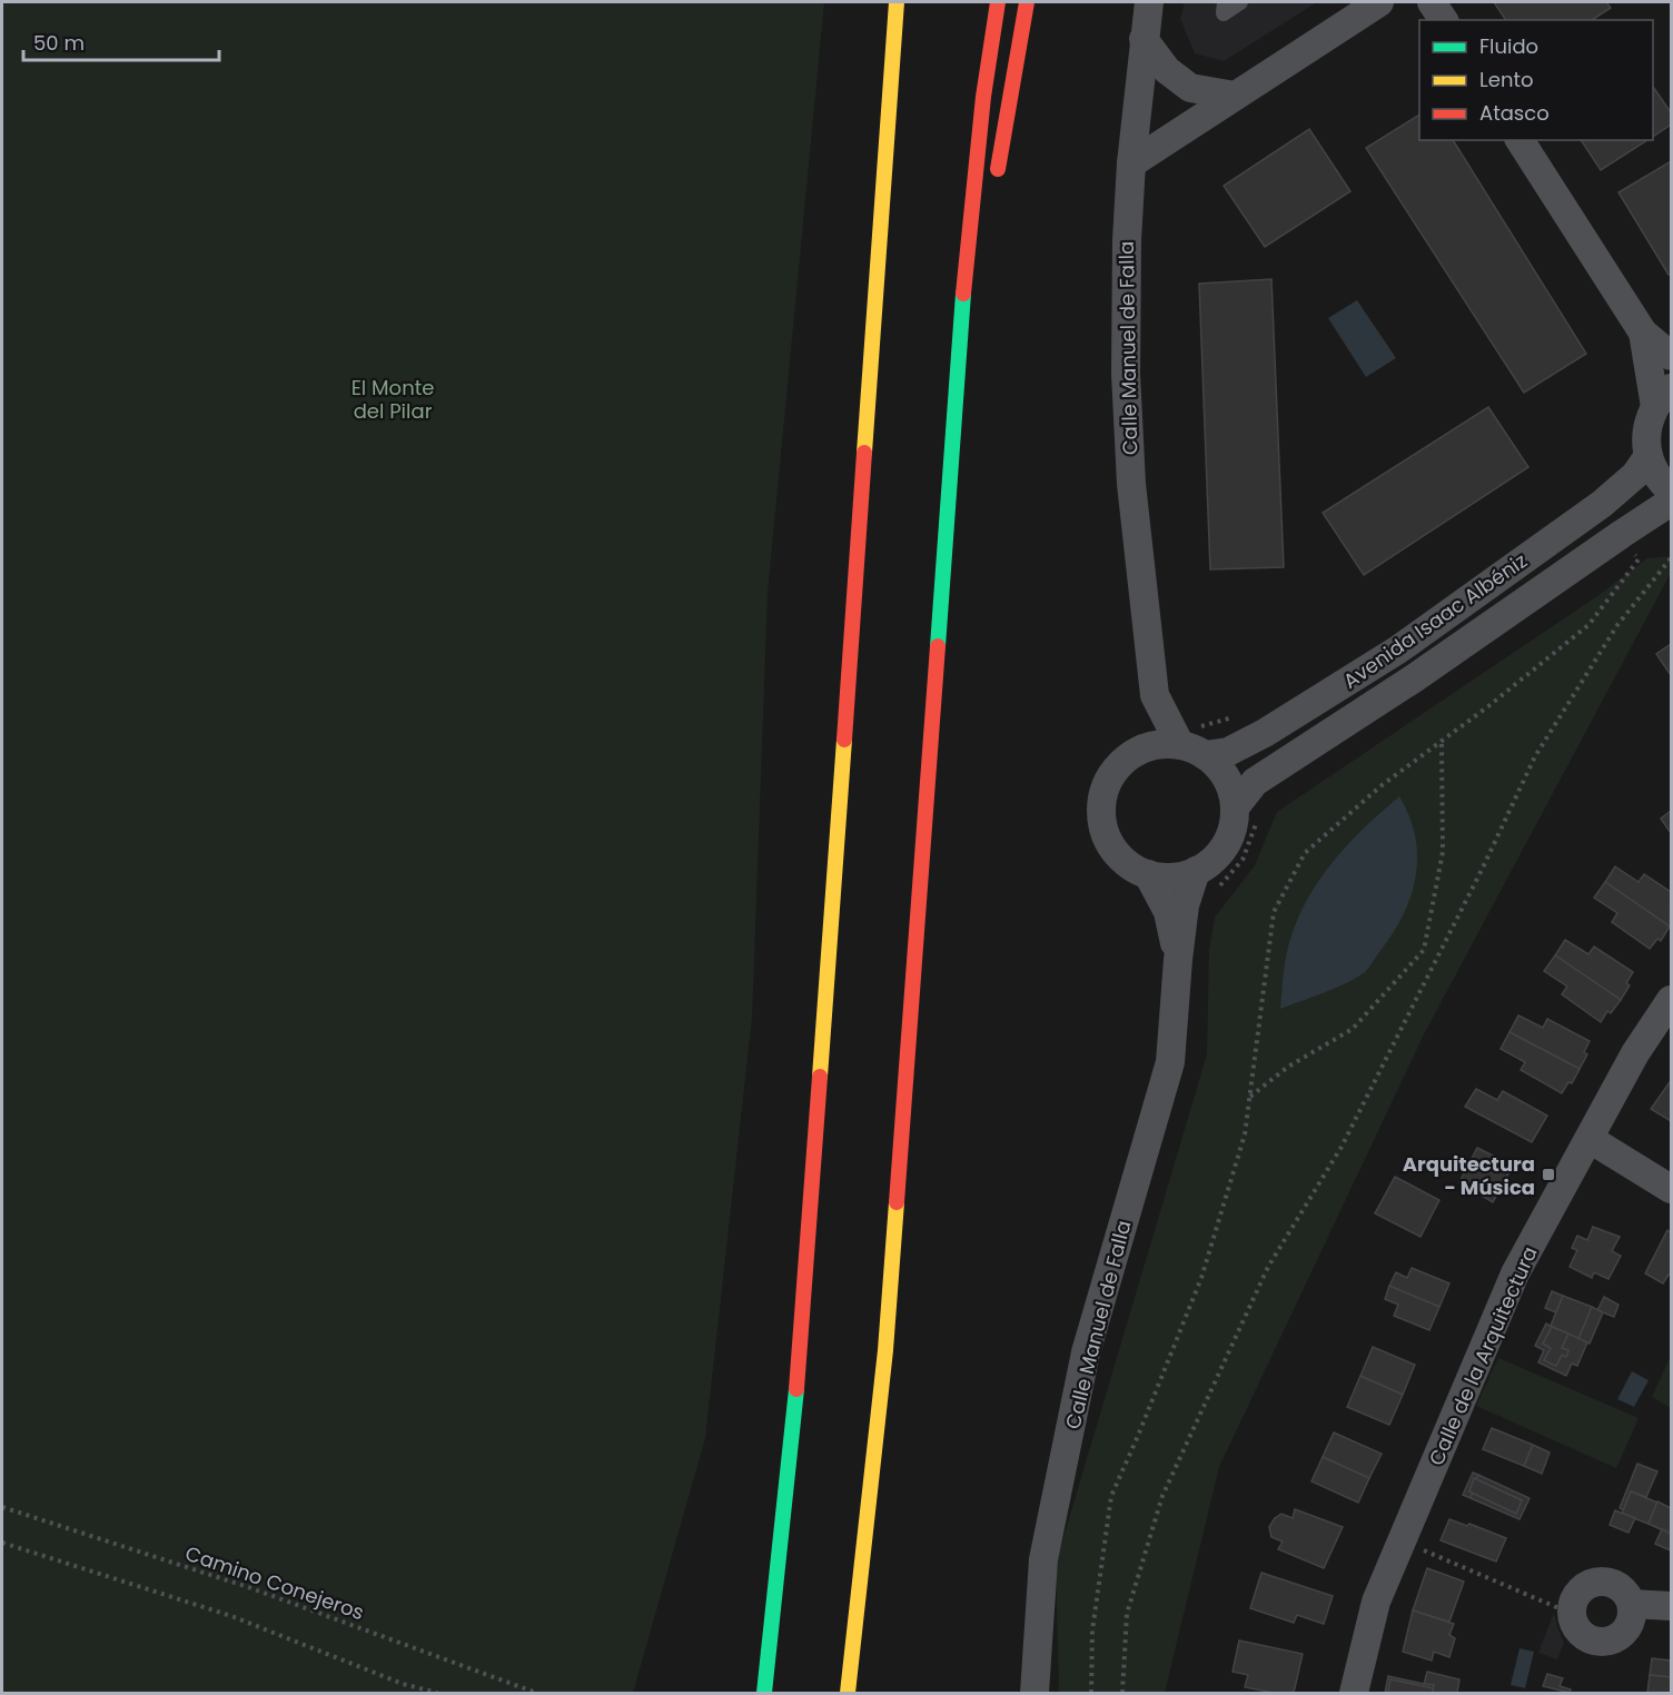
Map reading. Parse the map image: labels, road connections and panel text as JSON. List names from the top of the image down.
{
  "streets": {
    "street": ["Calle Manuel de Falla", "Avenida Isaac Albéniz", "Calle de la Arquitectura"],
    "path": ["Camino Conejeros"]
  },
  "crossings": [
    ["Calle Manuel de Falla", "Avenida Isaac Albéniz"]
  ],
  "parks": ["El Monte del Pilar"],
  "places": {
    "transit": ["Arquitectura - Música"]
  },
  "legend": ["Fluido", "Lento", "Atasco"],
  "scale_bar": "50 m"
}
